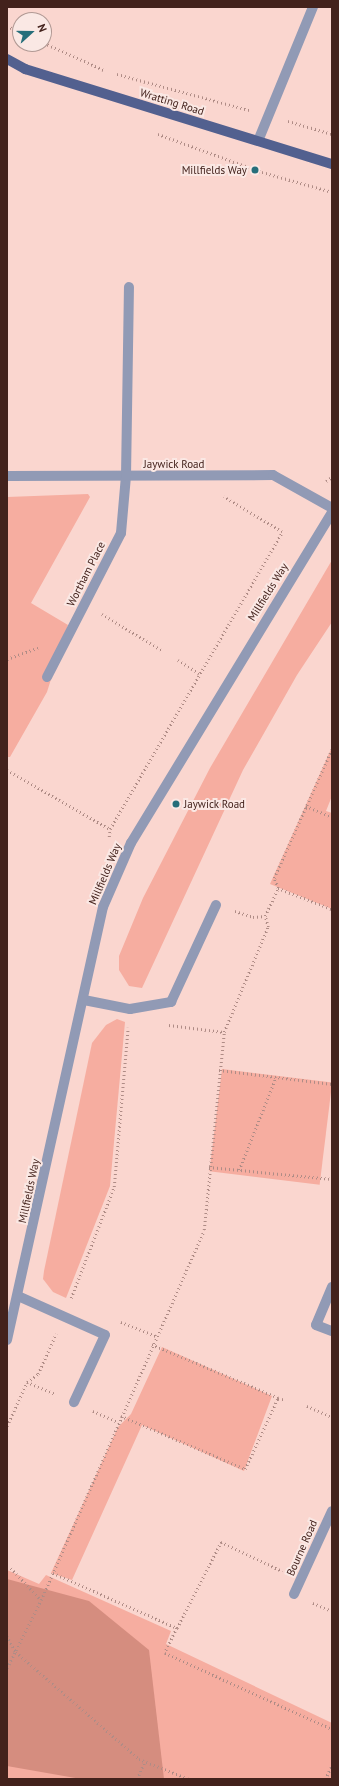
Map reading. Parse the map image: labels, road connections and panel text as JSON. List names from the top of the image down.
{
  "streets": {
    "main road": ["Wratting Road"],
    "street": [
      "Jaywick Road",
      "Wortham Place",
      "Millfields Way",
      "Bourne Road"
    ]
  },
  "crossings": [
    ["Jaywick Road", "Wortham Place"]
  ],
  "places": ["Millfields Way", "Jaywick Road"],
  "north": "right"
}
